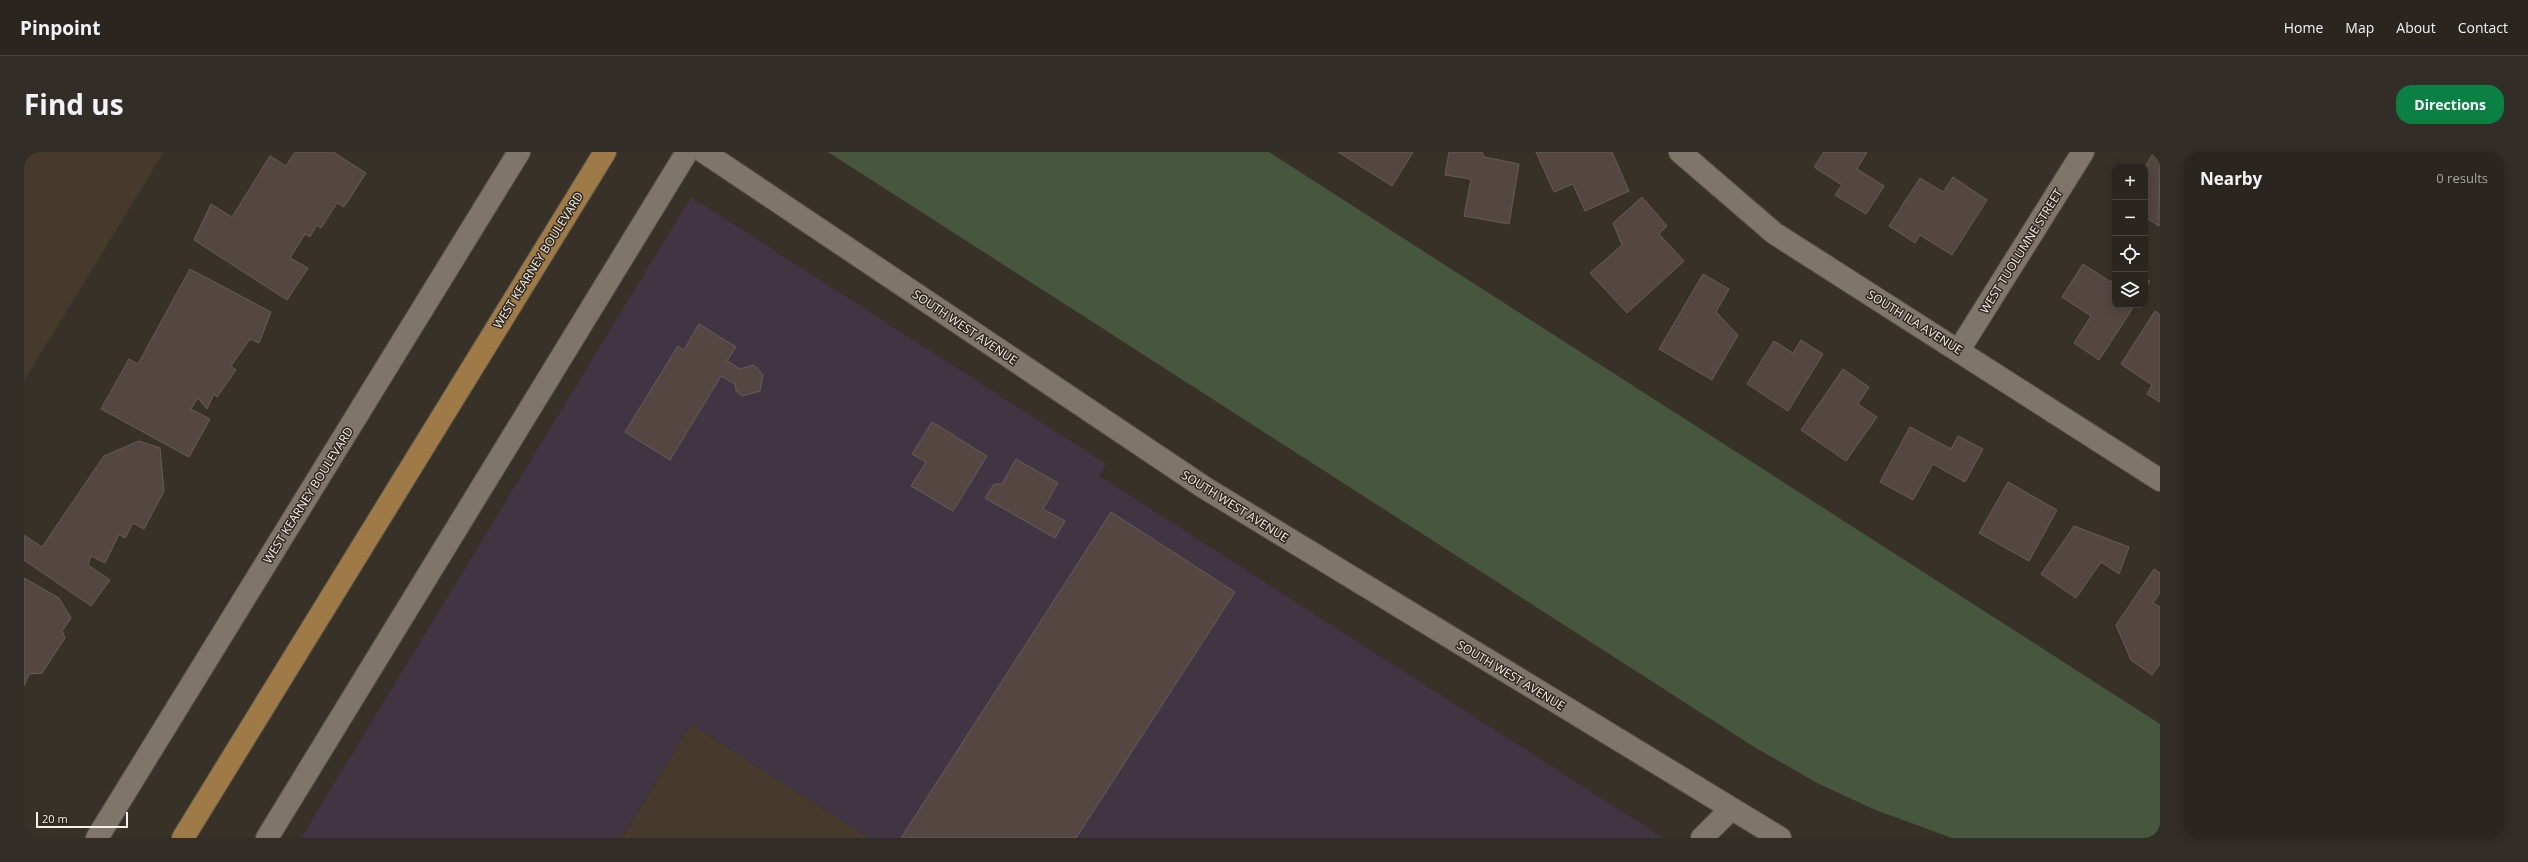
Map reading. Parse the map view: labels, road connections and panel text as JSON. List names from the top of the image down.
{
  "streets": {
    "main road": ["WEST KEARNEY BOULEVARD"],
    "street": ["WEST TUOLUMNE STREET", "SOUTH ILA AVENUE", "SOUTH WEST AVENUE"]
  },
  "crossings": [
    ["WEST TUOLUMNE STREET", "SOUTH ILA AVENUE"]
  ],
  "scale_bar": "20 m",
  "page": {
    "header": "Pinpoint",
    "nav": [
      "Home",
      "Map",
      "About",
      "Contact"
    ],
    "title": "Find us",
    "buttons": "Directions",
    "heading": ["Nearby", "0 results"],
    "map_buttons": ["+", "−"],
    "scale": "20 m"
  }
}
